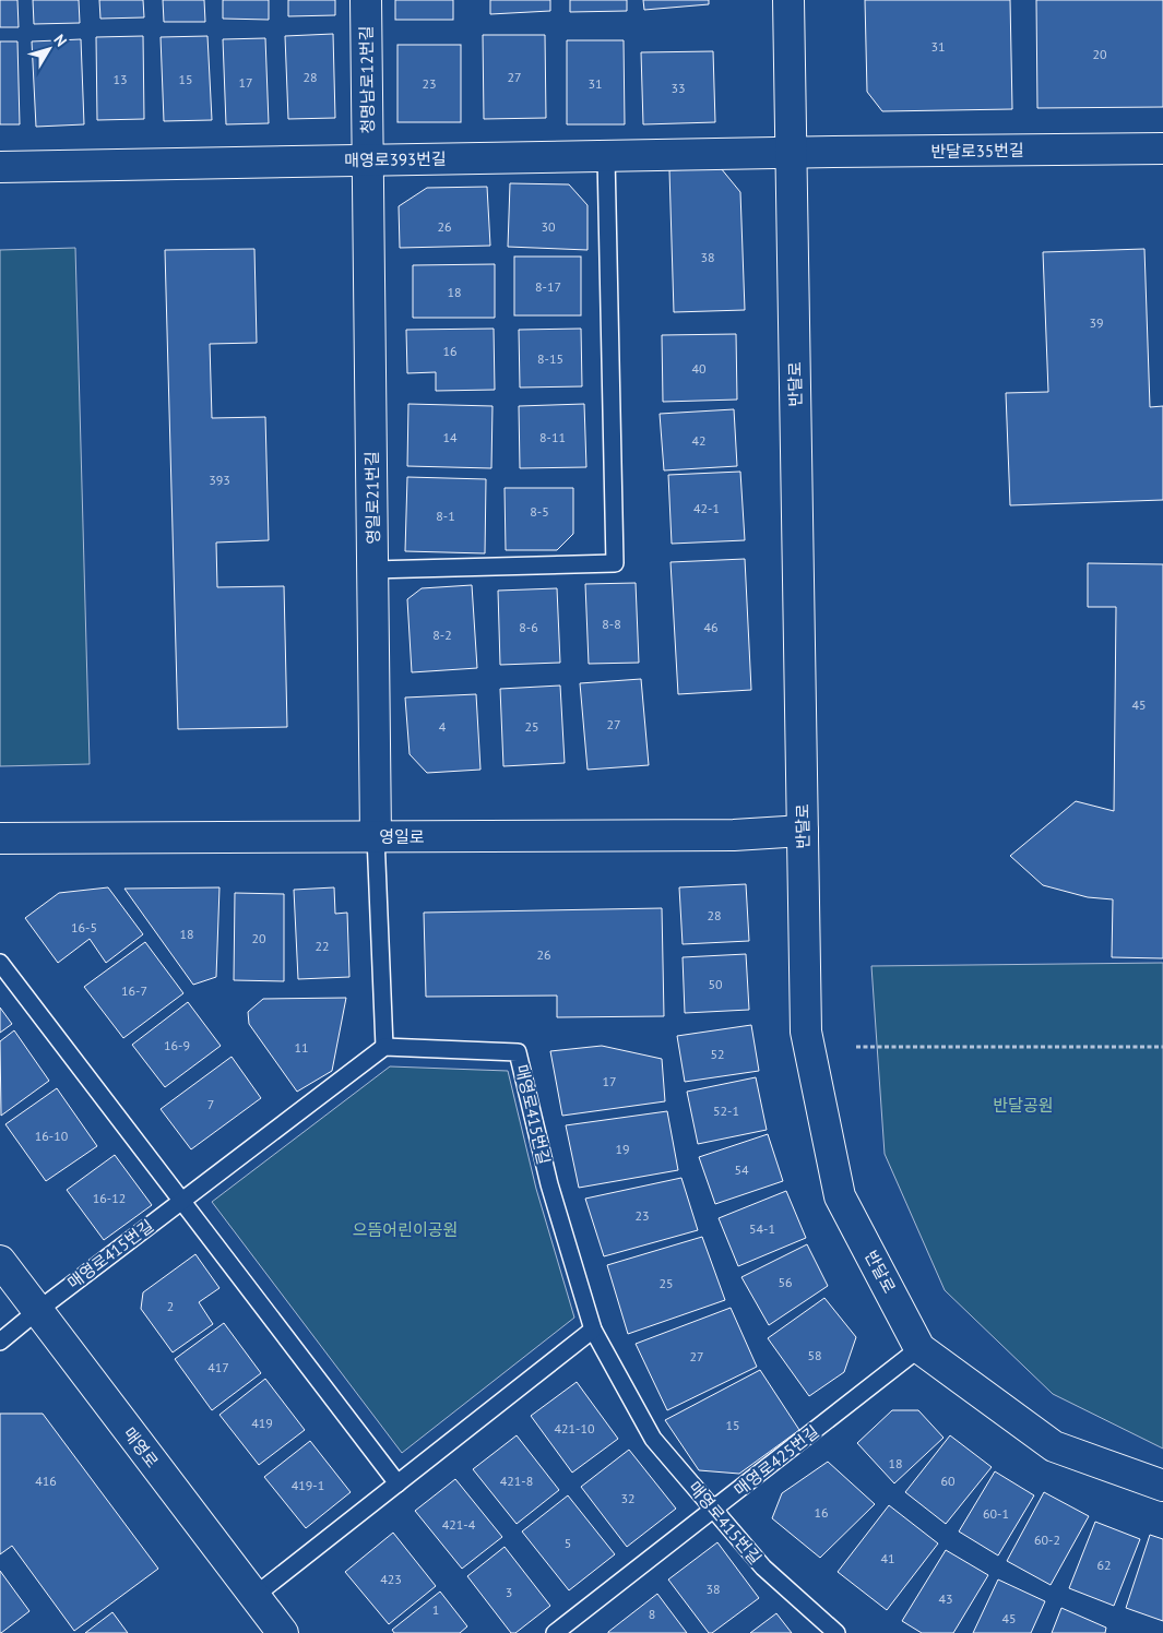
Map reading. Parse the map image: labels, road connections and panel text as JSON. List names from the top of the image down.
{
  "streets": {
    "street": [
      "청명남로12번길",
      "반달로35번길",
      "매영로393번길",
      "반달로",
      "영일로21번길",
      "영일로",
      "매영로"
    ],
    "lane": ["매영로415번길", "매영로425번길"]
  },
  "crossings": [
    ["청명남로12번길", "매영로393번길"],
    ["청명남로12번길", "영일로21번길"],
    ["반달로35번길", "매영로393번길"],
    ["반달로35번길", "반달로"],
    ["매영로393번길", "반달로"],
    ["매영로393번길", "영일로21번길"],
    ["반달로", "영일로"],
    ["반달로", "매영로425번길"],
    ["영일로21번길", "영일로"],
    ["매영로415번길", "매영로"],
    ["매영로415번길", "매영로425번길"]
  ],
  "parks": ["반달공원", "으뜸어린이공원"],
  "house_numbers": [
    "31",
    "20",
    "28",
    "27",
    "13",
    "15",
    "17",
    "23",
    "31",
    "33",
    "26",
    "30",
    "38",
    "8-17",
    "18",
    "39",
    "16",
    "8-15",
    "40",
    "14",
    "8-11",
    "42",
    "393",
    "42-1",
    "8-5",
    "8-1",
    "8-8",
    "8-6",
    "46",
    "8-2",
    "45",
    "27",
    "4",
    "25",
    "28",
    "16-5",
    "18",
    "20",
    "22",
    "26",
    "50",
    "16-7",
    "16-9",
    "11",
    "52",
    "17",
    "7",
    "52-1",
    "16-10",
    "19",
    "54",
    "16-12",
    "23",
    "54-1",
    "56",
    "25",
    "2",
    "58",
    "27",
    "417",
    "419",
    "15",
    "421-10",
    "18",
    "416",
    "421-8",
    "60",
    "419-1",
    "32",
    "16",
    "60-1",
    "421-4",
    "60-2",
    "5",
    "41",
    "62",
    "423",
    "38",
    "3",
    "43",
    "1",
    "8",
    "45"
  ],
  "north": "top right"
}
